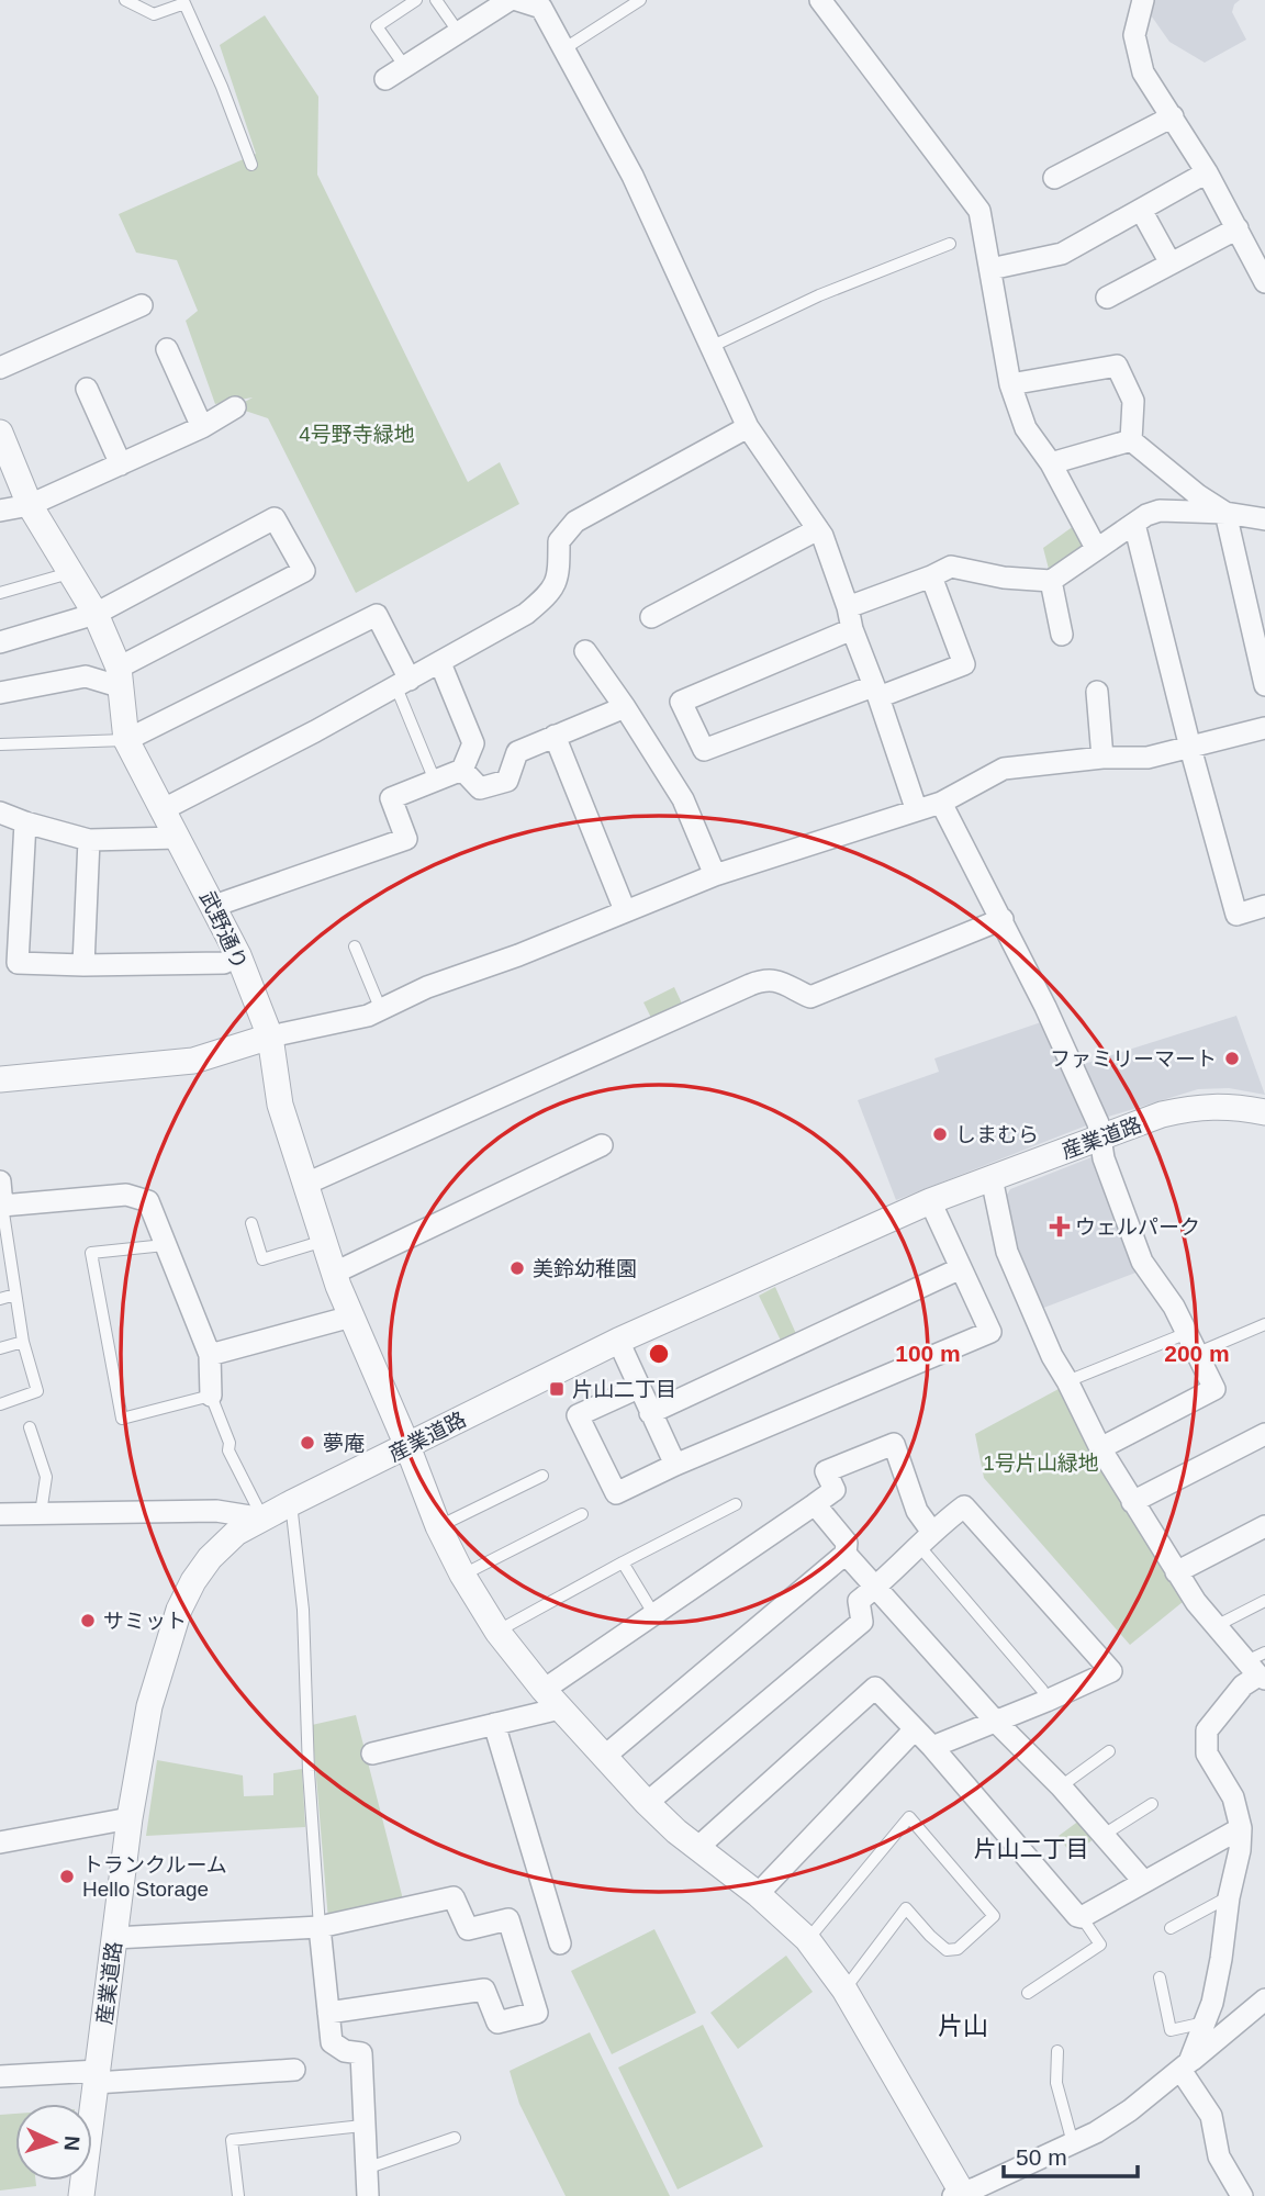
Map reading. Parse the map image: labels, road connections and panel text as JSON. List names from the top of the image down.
{
  "streets": {
    "street": ["武野通り", "産業道路"]
  },
  "crossings": [
    ["武野通り", "産業道路"]
  ],
  "districts": ["片山二丁目", "片山"],
  "parks": ["4号野寺緑地", "1号片山緑地"],
  "places": {
    "other": [
      "ファミリーマート",
      "しまむら",
      "美鈴幼稚園",
      "夢庵",
      "サミット",
      "トランクルーム Hello Storage"
    ],
    "health": ["ウェルパーク"],
    "transit": ["片山二丁目"]
  },
  "scale_bar": "50 m",
  "north": "right",
  "rings": ["100 m", "200 m"]
}
